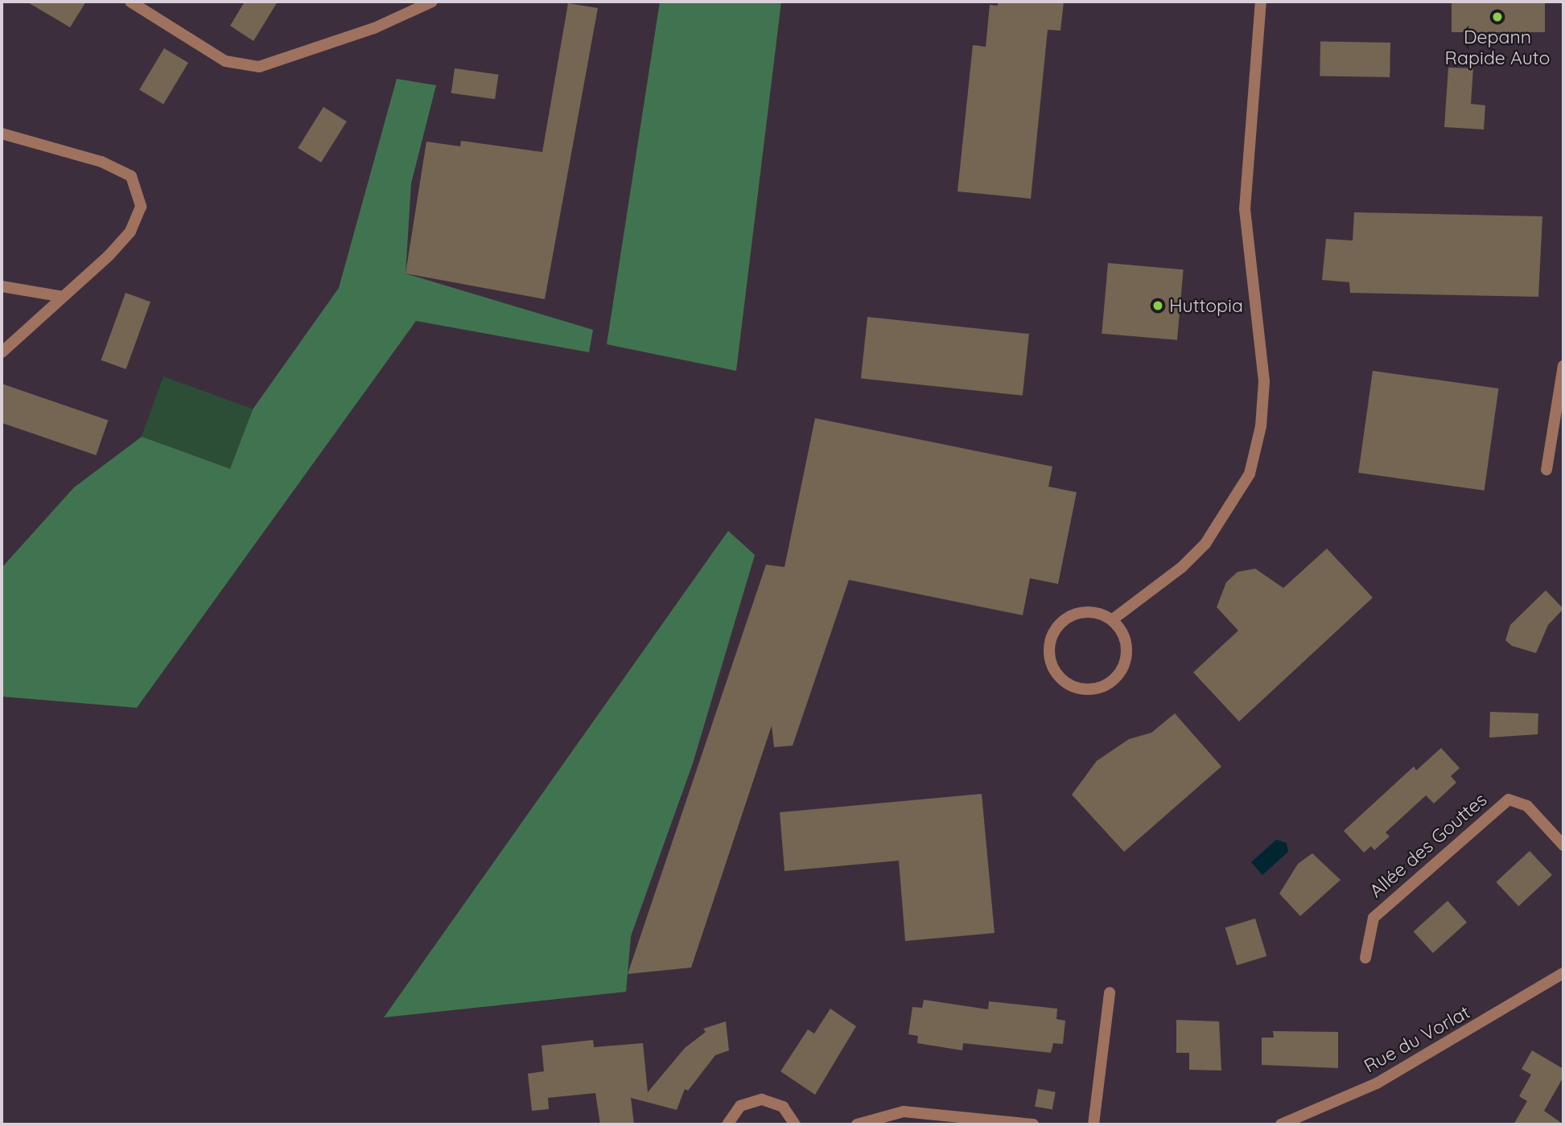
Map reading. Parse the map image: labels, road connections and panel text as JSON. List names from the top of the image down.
{
  "streets": {
    "street": ["Allée des Gouttes", "Rue du Vorlat"]
  },
  "places": ["Depann Rapide Auto", "Huttopia"]
}
